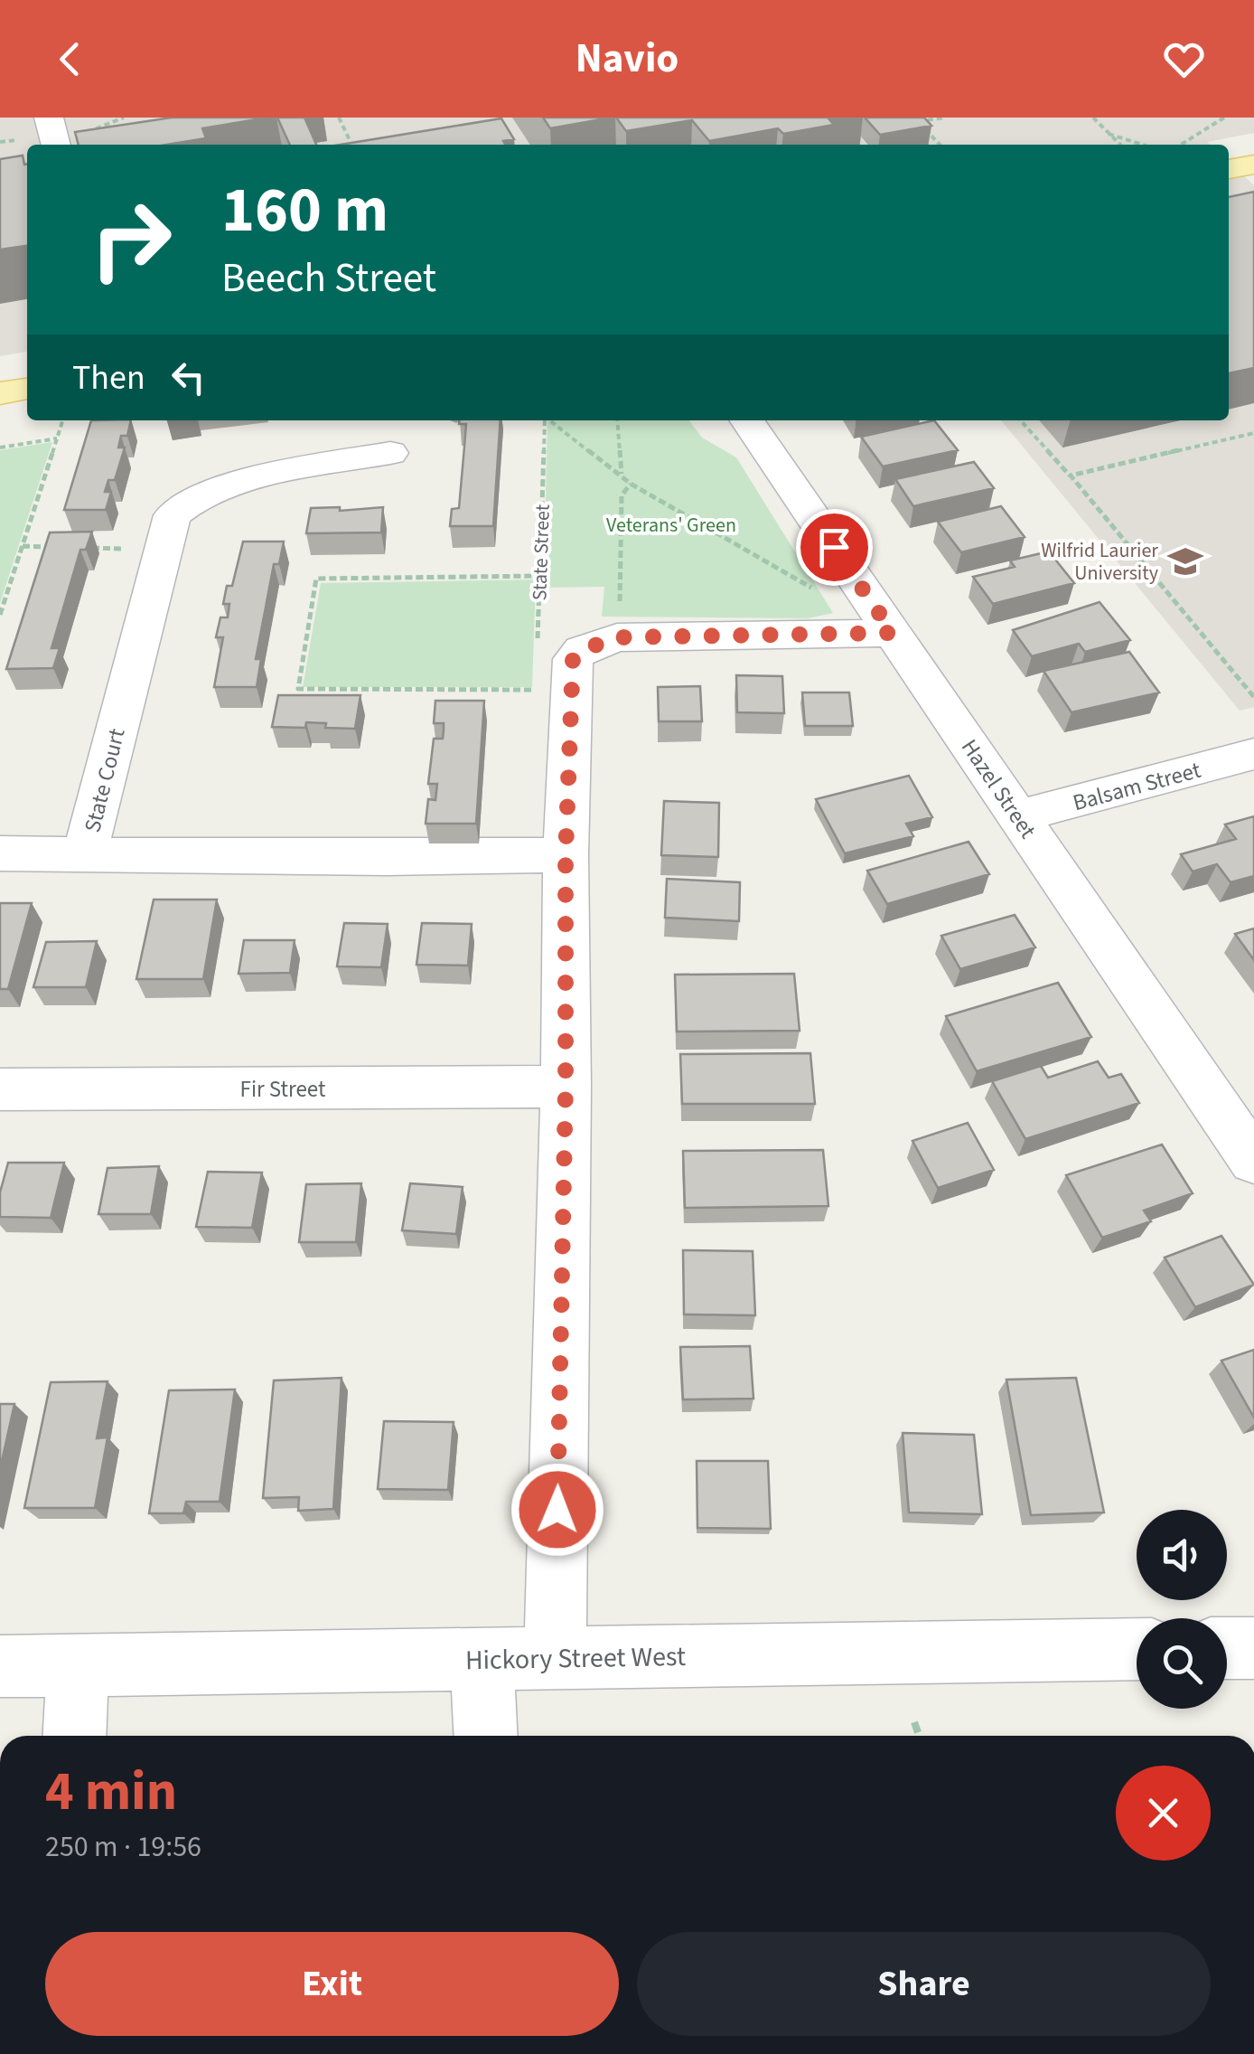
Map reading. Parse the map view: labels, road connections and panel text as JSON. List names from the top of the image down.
{
  "streets": {
    "street": [
      "State Court",
      "Balsam Street",
      "Hazel Street",
      "Fir Street",
      "Hickory Street West"
    ],
    "path": ["State Street"]
  },
  "crossings": [
    ["Balsam Street", "Hazel Street"]
  ],
  "parks": ["Veterans' Green"],
  "places": {
    "school or university": ["Wilfrid Laurier University"]
  },
  "page": {
    "header": "Navio",
    "turn": ["160 m", "Beech Street"],
    "then": "Then",
    "heading": ["4 min", "250 m · 19:56"],
    "buttons": ["Exit", "Share"]
  }
}
